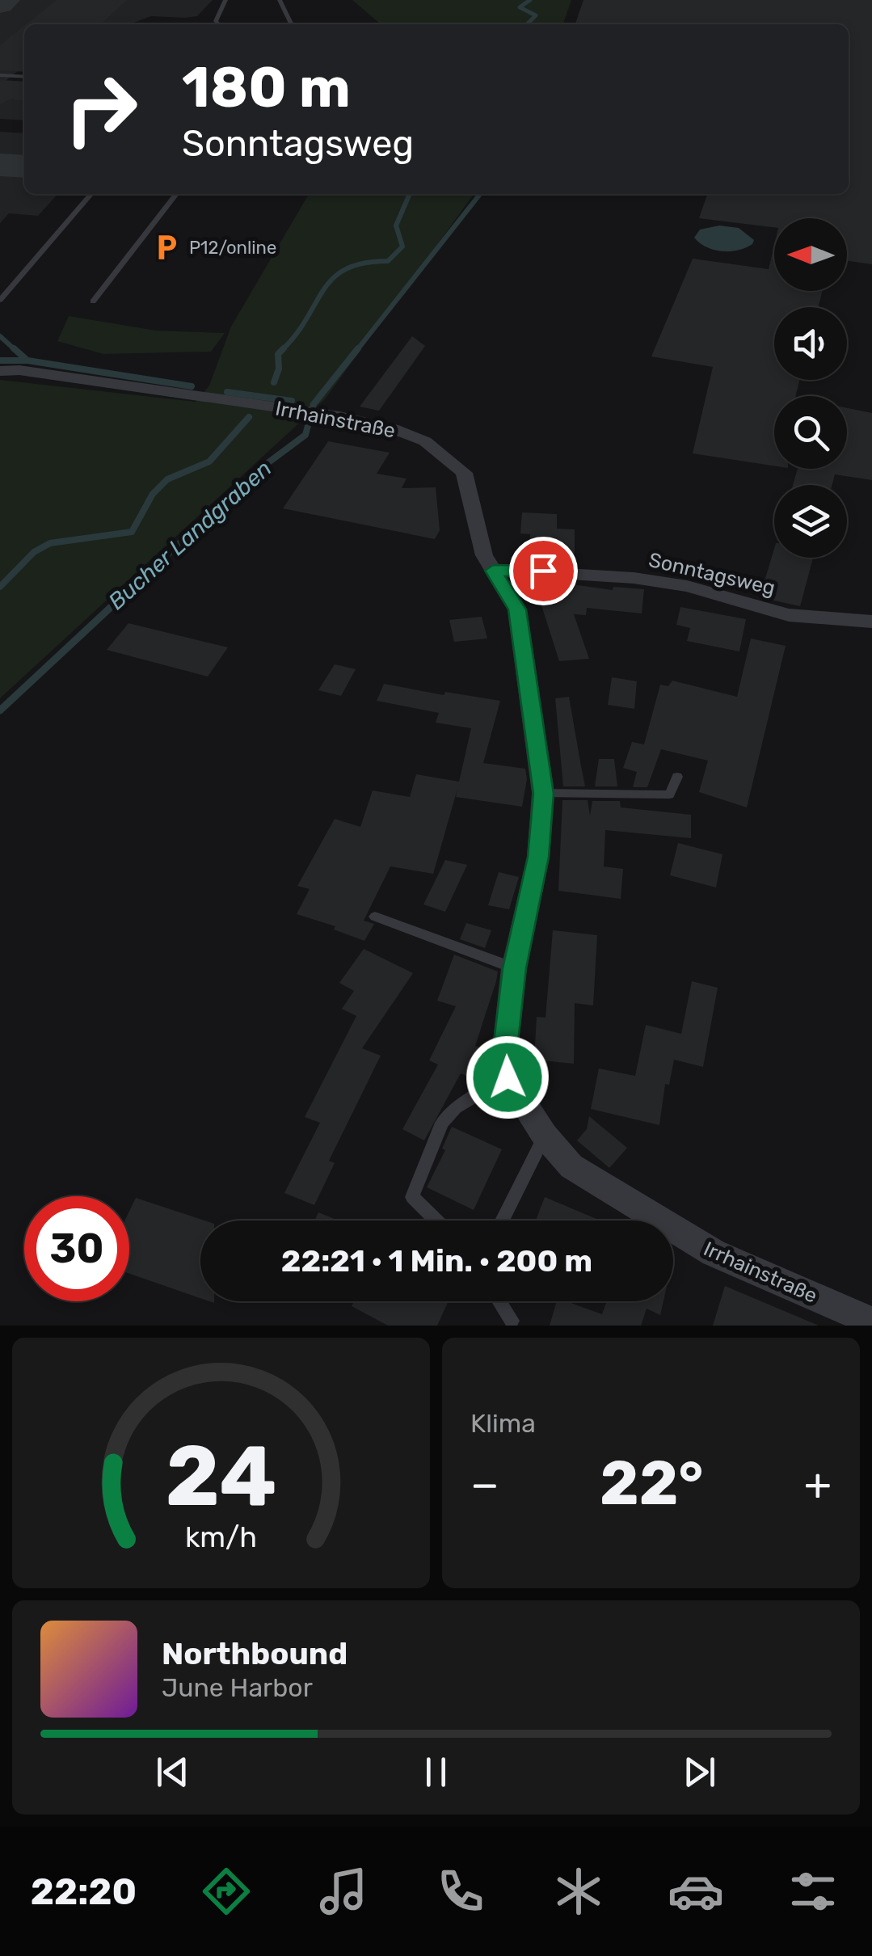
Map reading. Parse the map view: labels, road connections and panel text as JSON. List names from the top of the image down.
{
  "streets": {
    "street": ["Irrhainstraße", "Sonntagsweg"]
  },
  "crossings": [
    ["Irrhainstraße", "Sonntagsweg"]
  ],
  "water": ["Bucher Landgraben"],
  "places": {
    "parking": ["P12/online"]
  },
  "north": "left",
  "page": {
    "turn": ["180 m", "Sonntagsweg"],
    "limit": "30",
    "trip": "22:21 · 1 Min. · 200 m",
    "tile": "Klima",
    "heat": ["−", "22°", "+"],
    "song": ["Northbound", "June Harbor"],
    "tabs": "22:20",
    "gauge": ["24", "km/h"]
  }
}
